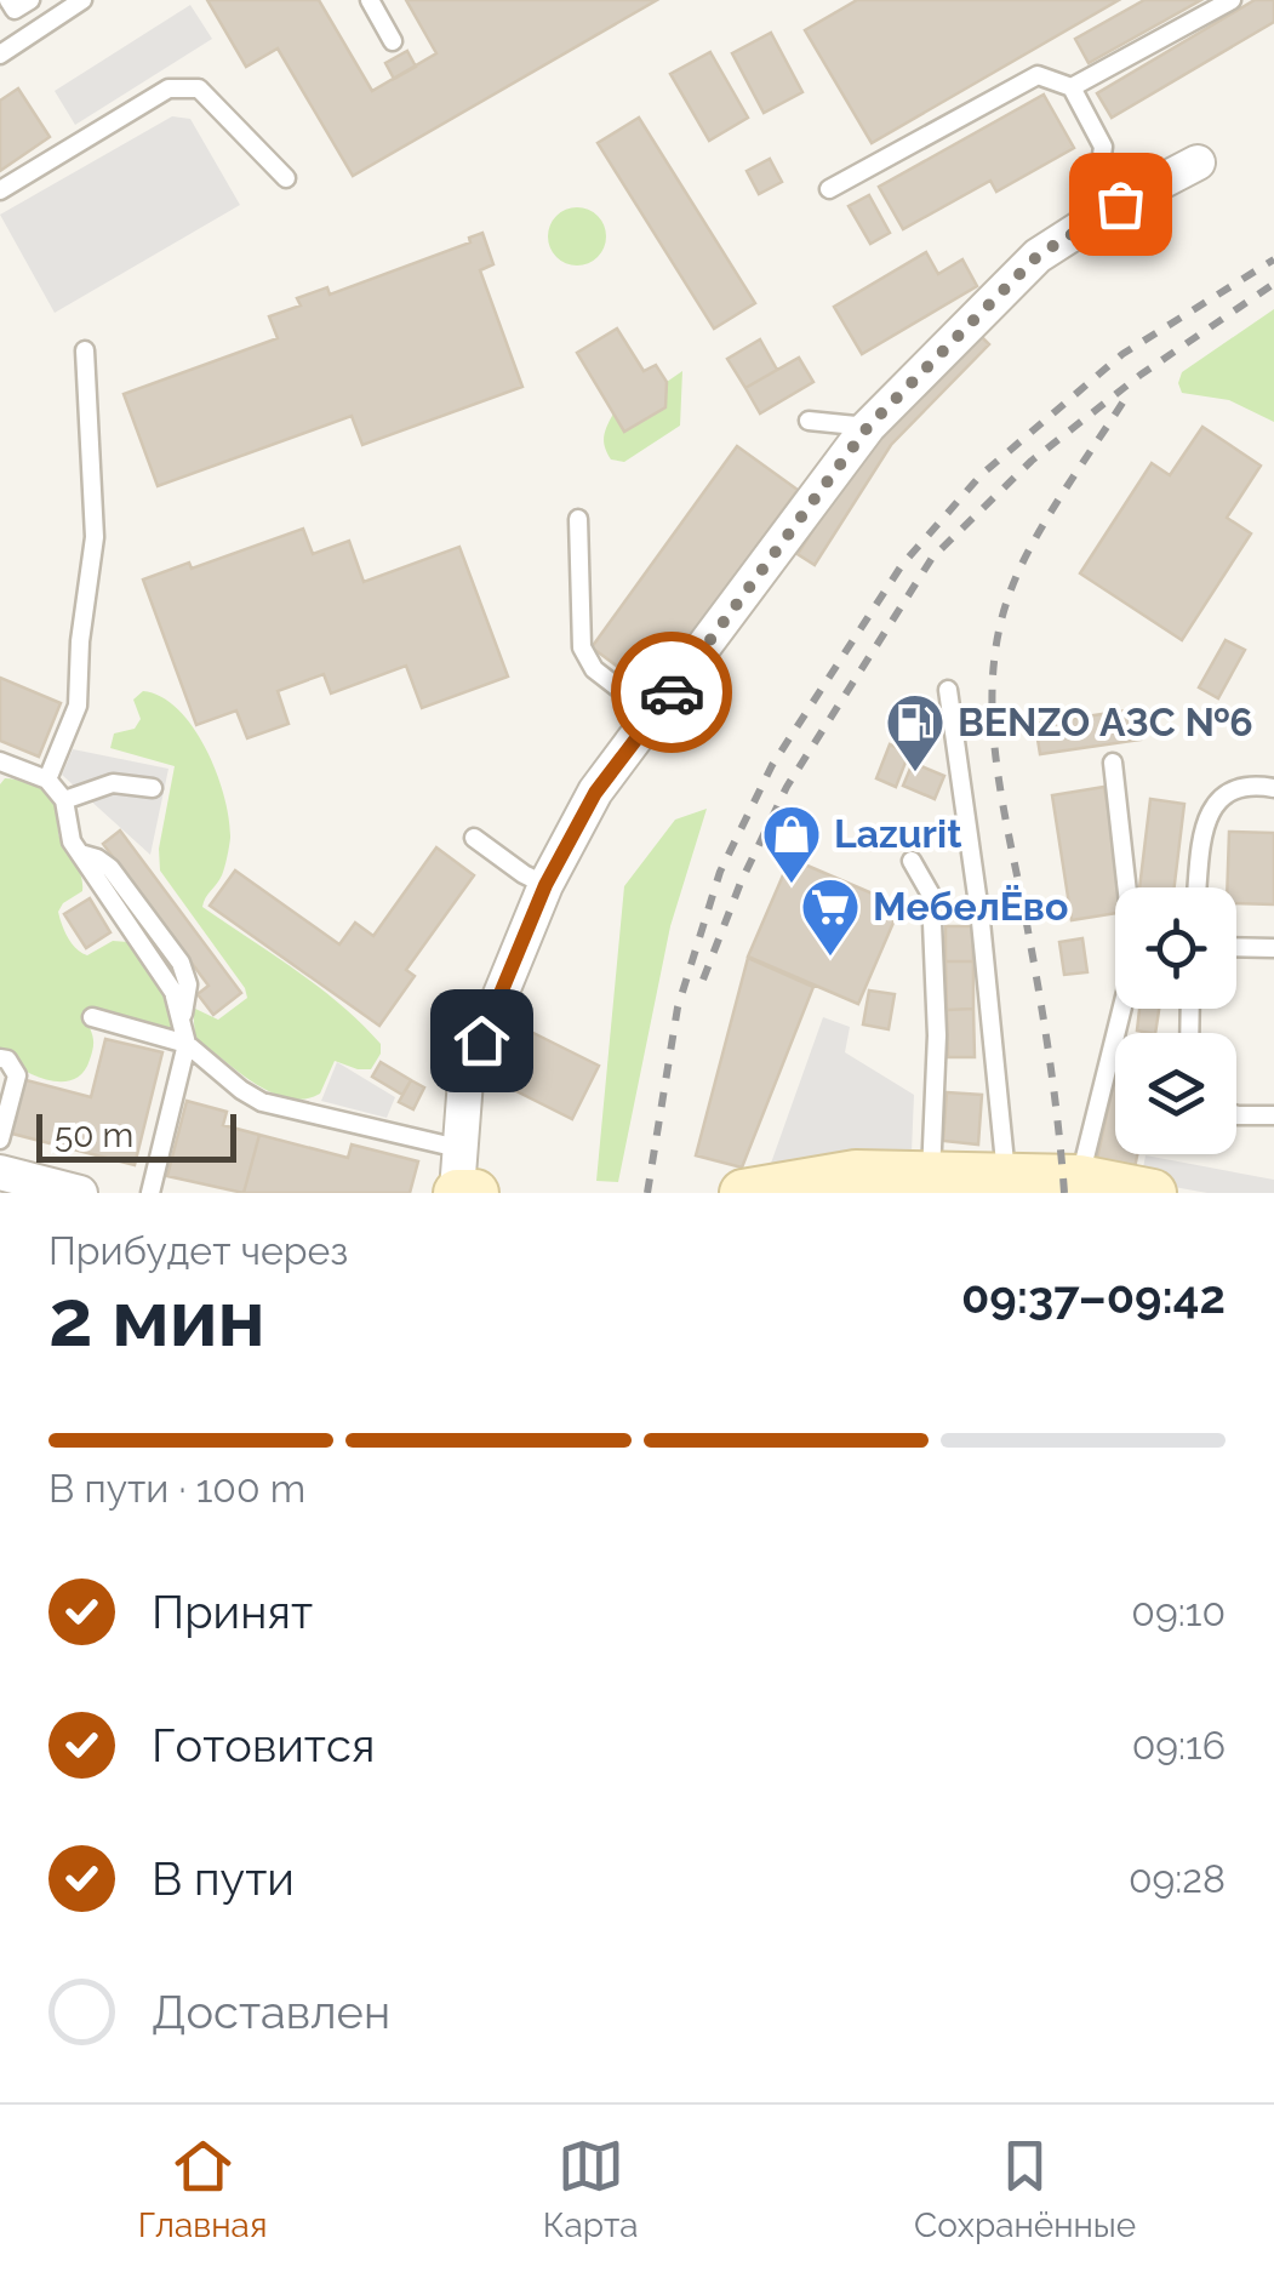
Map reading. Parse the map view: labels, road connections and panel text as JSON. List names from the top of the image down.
{
  "places": {
    "fuel station": ["BENZO АЗС №6"],
    "shop": ["Lazurit"],
    "supermarket": ["МебелЁво"]
  },
  "scale_bar": "50 m",
  "page": {
    "scale": "50 m",
    "heading": ["2 мин", "Прибудет через", "09:37–09:42"],
    "bar": "В пути · 100 m",
    "list": [
      ["Принят", "09:10"],
      ["Готовится", "09:16"],
      ["В пути", "09:28"],
      "Доставлен"
    ],
    "tabs": ["Главная", "Карта", "Сохранённые"]
  }
}
